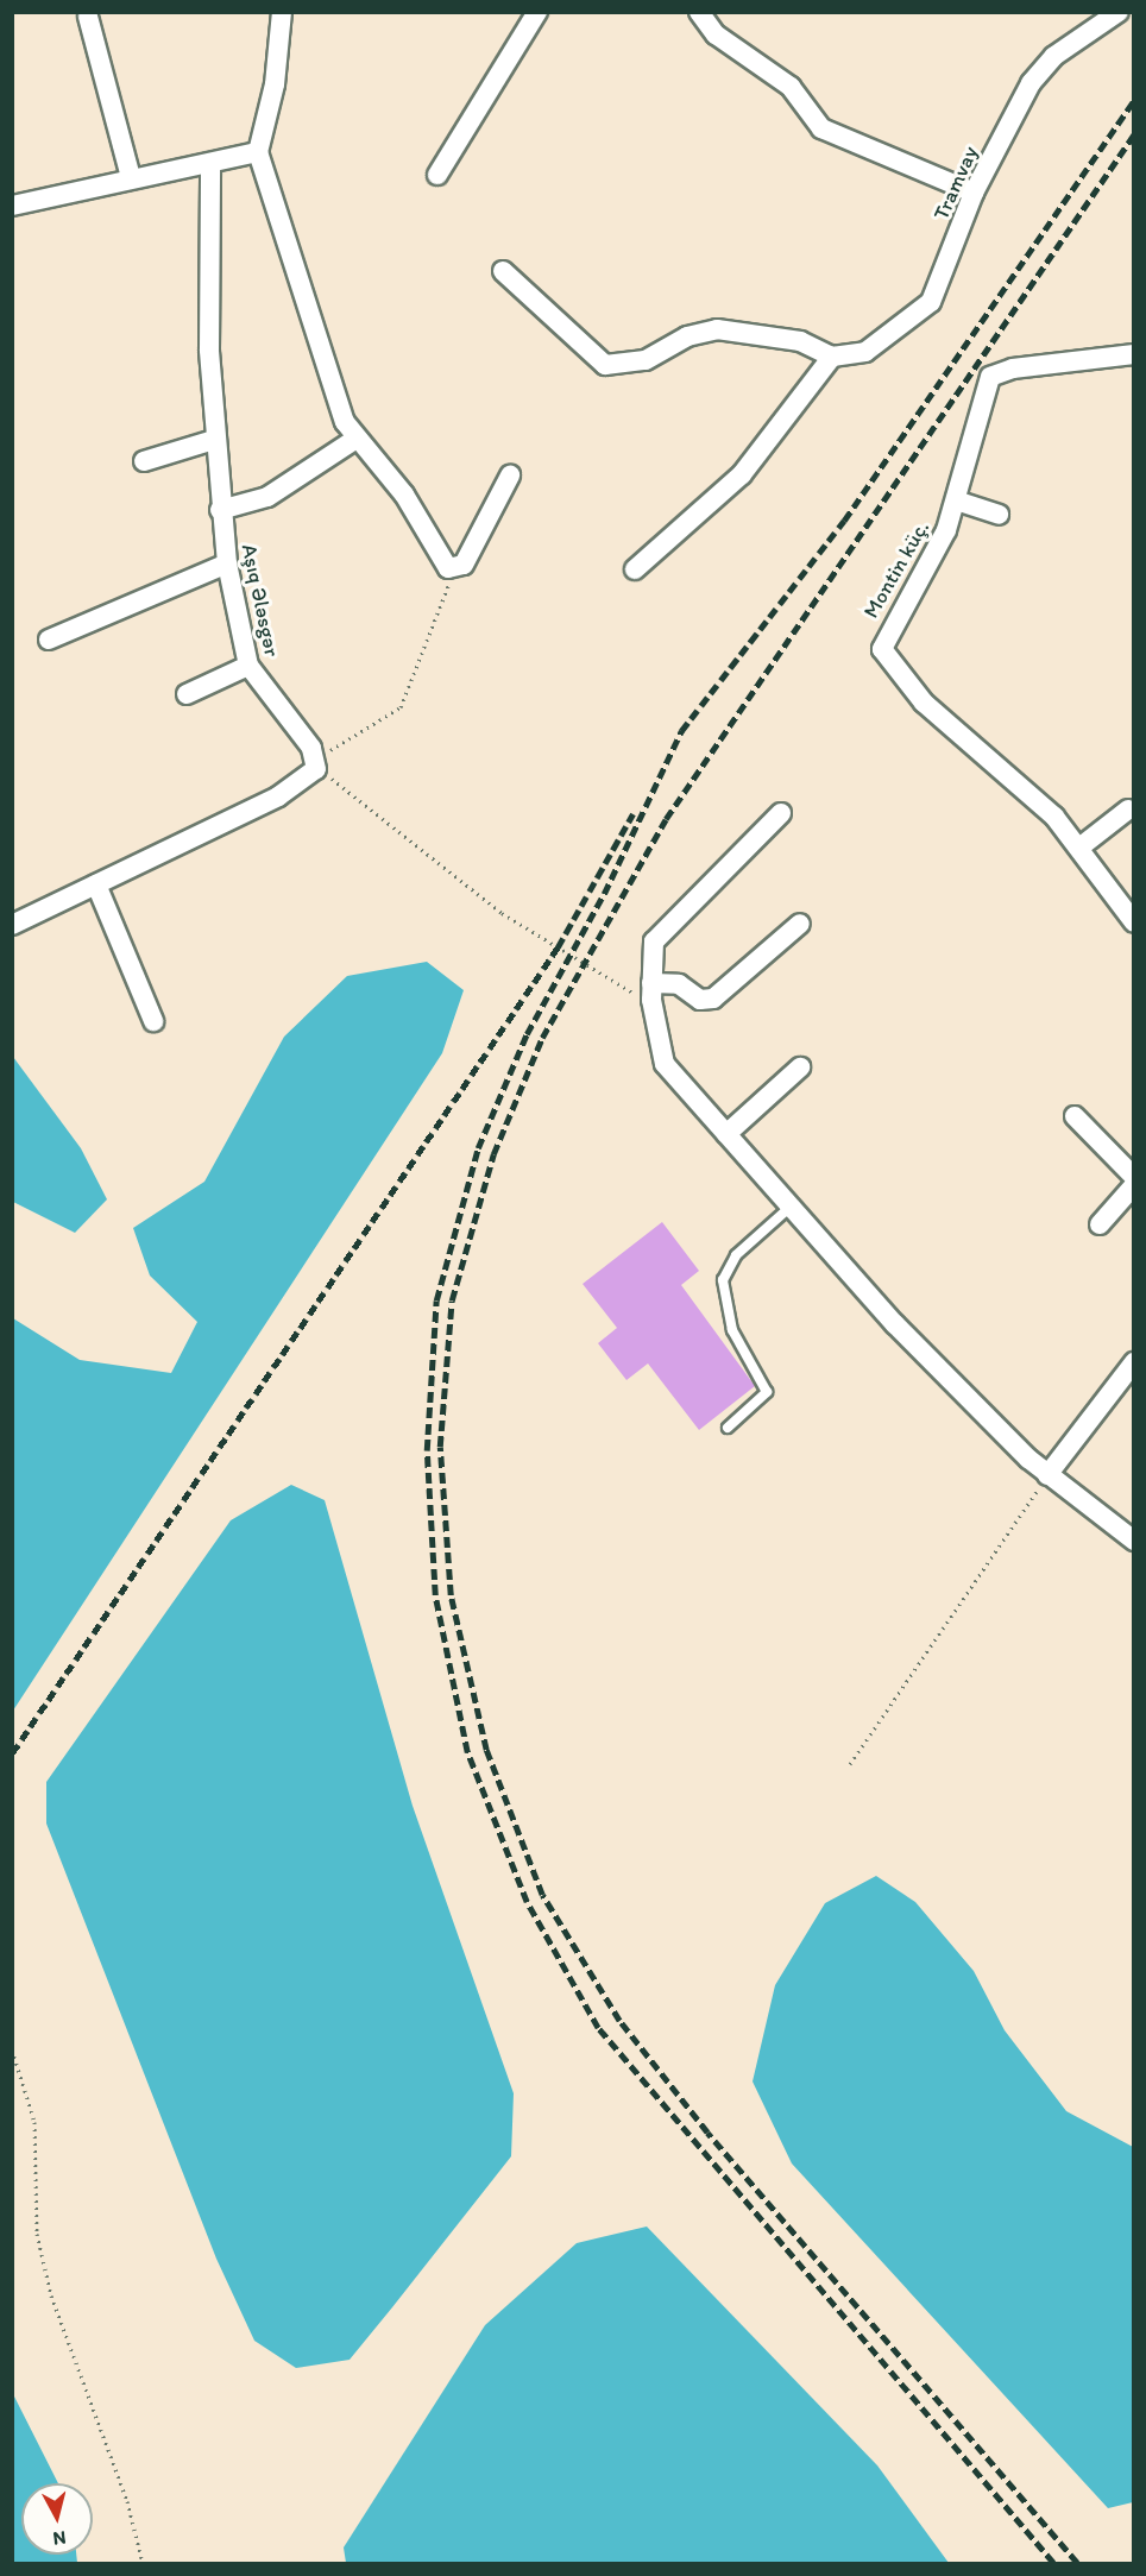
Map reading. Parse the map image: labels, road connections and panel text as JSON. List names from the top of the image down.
{
  "streets": {
    "street": ["Tramvay", "Montin küç.", "Aşıq Ələsgər"]
  },
  "north": "bottom"
}
